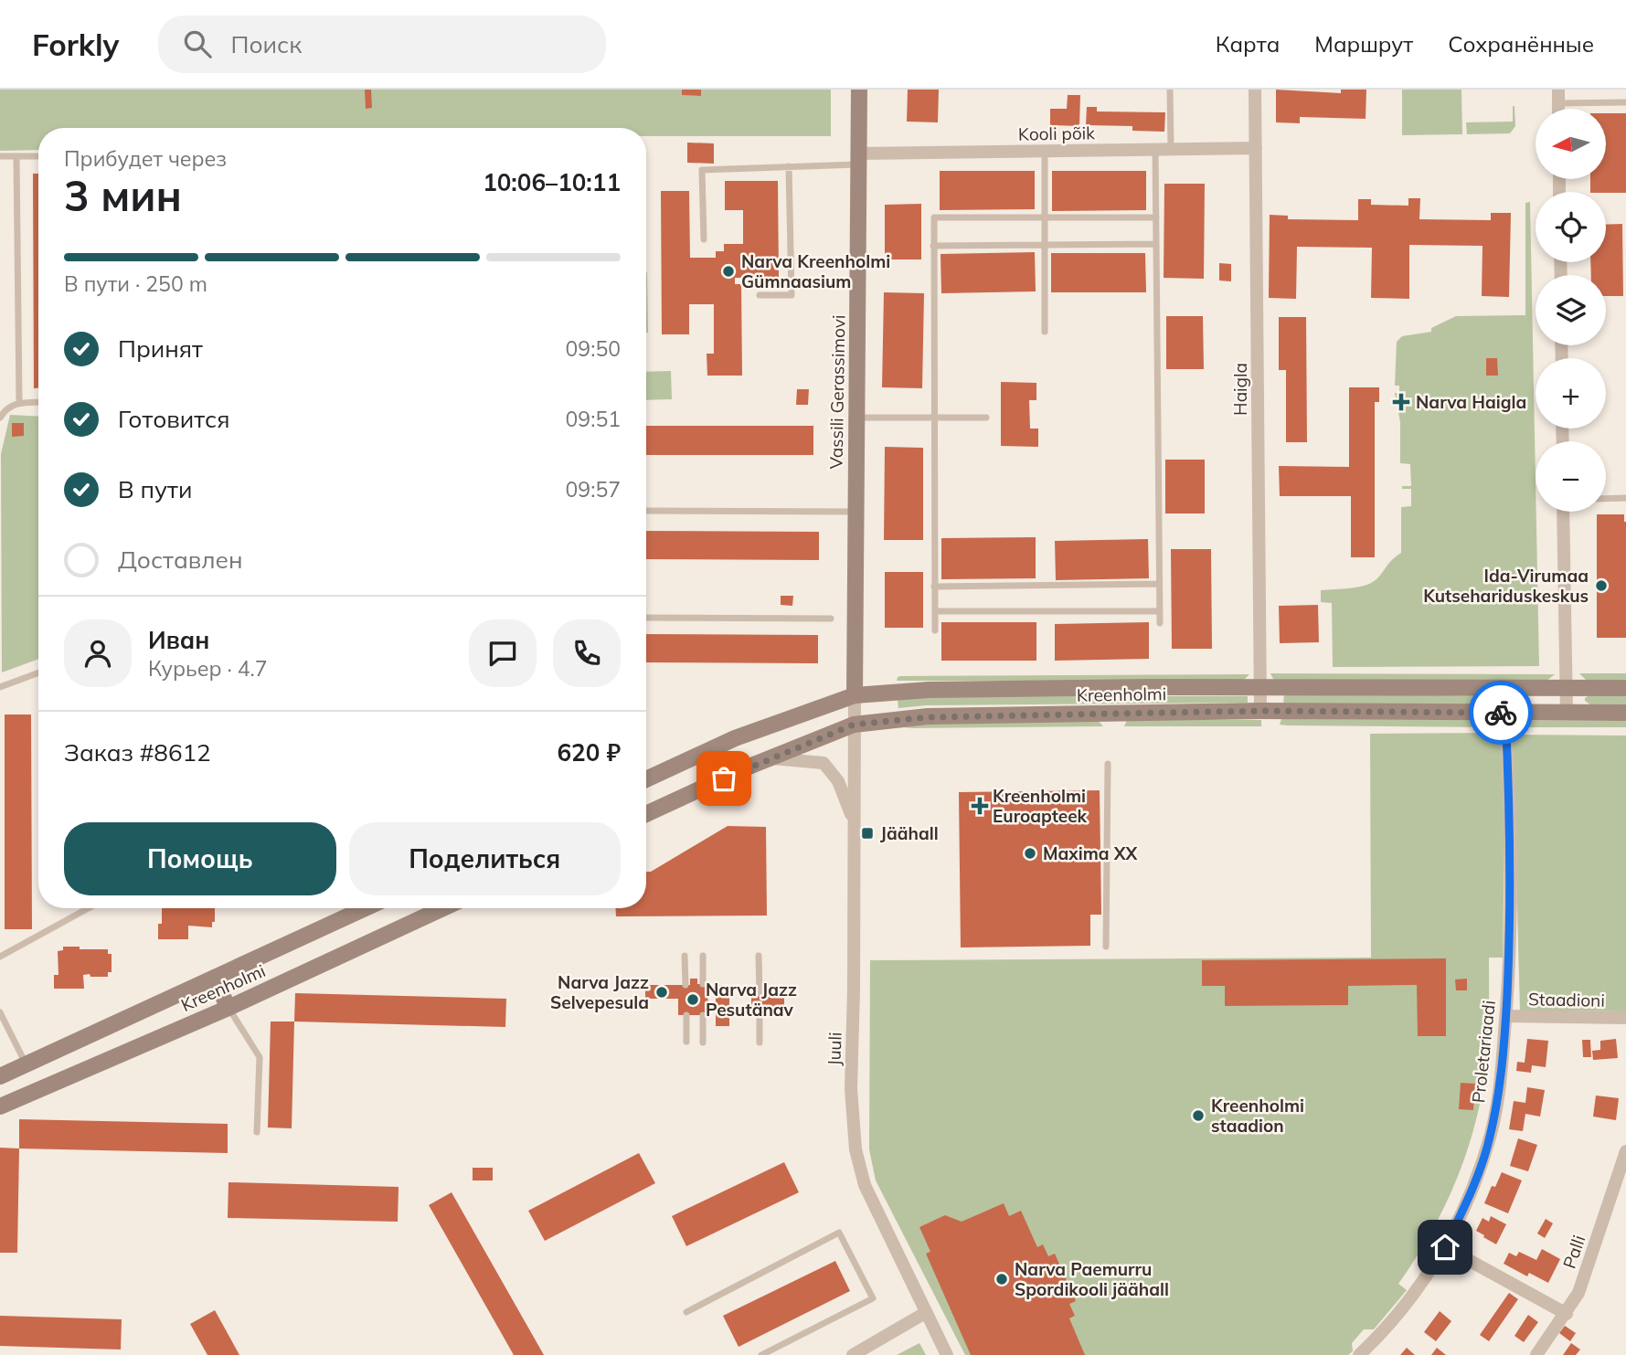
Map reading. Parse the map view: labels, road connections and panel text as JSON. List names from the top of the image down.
{
  "streets": {
    "main road": ["Vassili Gerassimovi", "Kreenholmi"],
    "street": [
      "Kooli põik",
      "Haigla",
      "Staadioni",
      "Juuli",
      "Proletariaadi",
      "Palli"
    ]
  },
  "crossings": [
    ["Kooli põik", "Haigla"],
    ["Kooli põik", "Vassili Gerassimovi"],
    ["Haigla", "Kreenholmi"],
    ["Vassili Gerassimovi", "Kreenholmi"],
    ["Vassili Gerassimovi", "Juuli"],
    ["Kreenholmi", "Juuli"],
    ["Kreenholmi", "Proletariaadi"],
    ["Staadioni", "Proletariaadi"]
  ],
  "places": {
    "other": [
      "Narva Kreenholmi Gümnaasium",
      "Ida-Virumaa Kutsehariduskeskus",
      "Maxima XX",
      "Narva Jazz Selvepesula",
      "Narva Jazz Pesutänav",
      "Kreenholmi staadion",
      "Narva Paemurru Spordikooli jäähall"
    ],
    "health": ["Narva Haigla", "Kreenholmi Euroapteek"],
    "transit": ["Jäähall"]
  },
  "north": "left",
  "page": {
    "header": "Forkly",
    "search": "Поиск",
    "nav": ["Карта", "Маршрут", "Сохранённые"],
    "map_buttons": ["+", "−"],
    "heading": ["3 мин", "Прибудет через", "10:06–10:11"],
    "panel": [
      "Иван",
      "Курьер · 4.7",
      "Заказ #8612",
      "620 ₽"
    ],
    "bar": "В пути · 250 m",
    "list": [
      ["Принят", "09:50"],
      ["Готовится", "09:51"],
      ["В пути", "09:57"],
      "Доставлен"
    ],
    "buttons": ["Помощь", "Поделиться"]
  }
}
